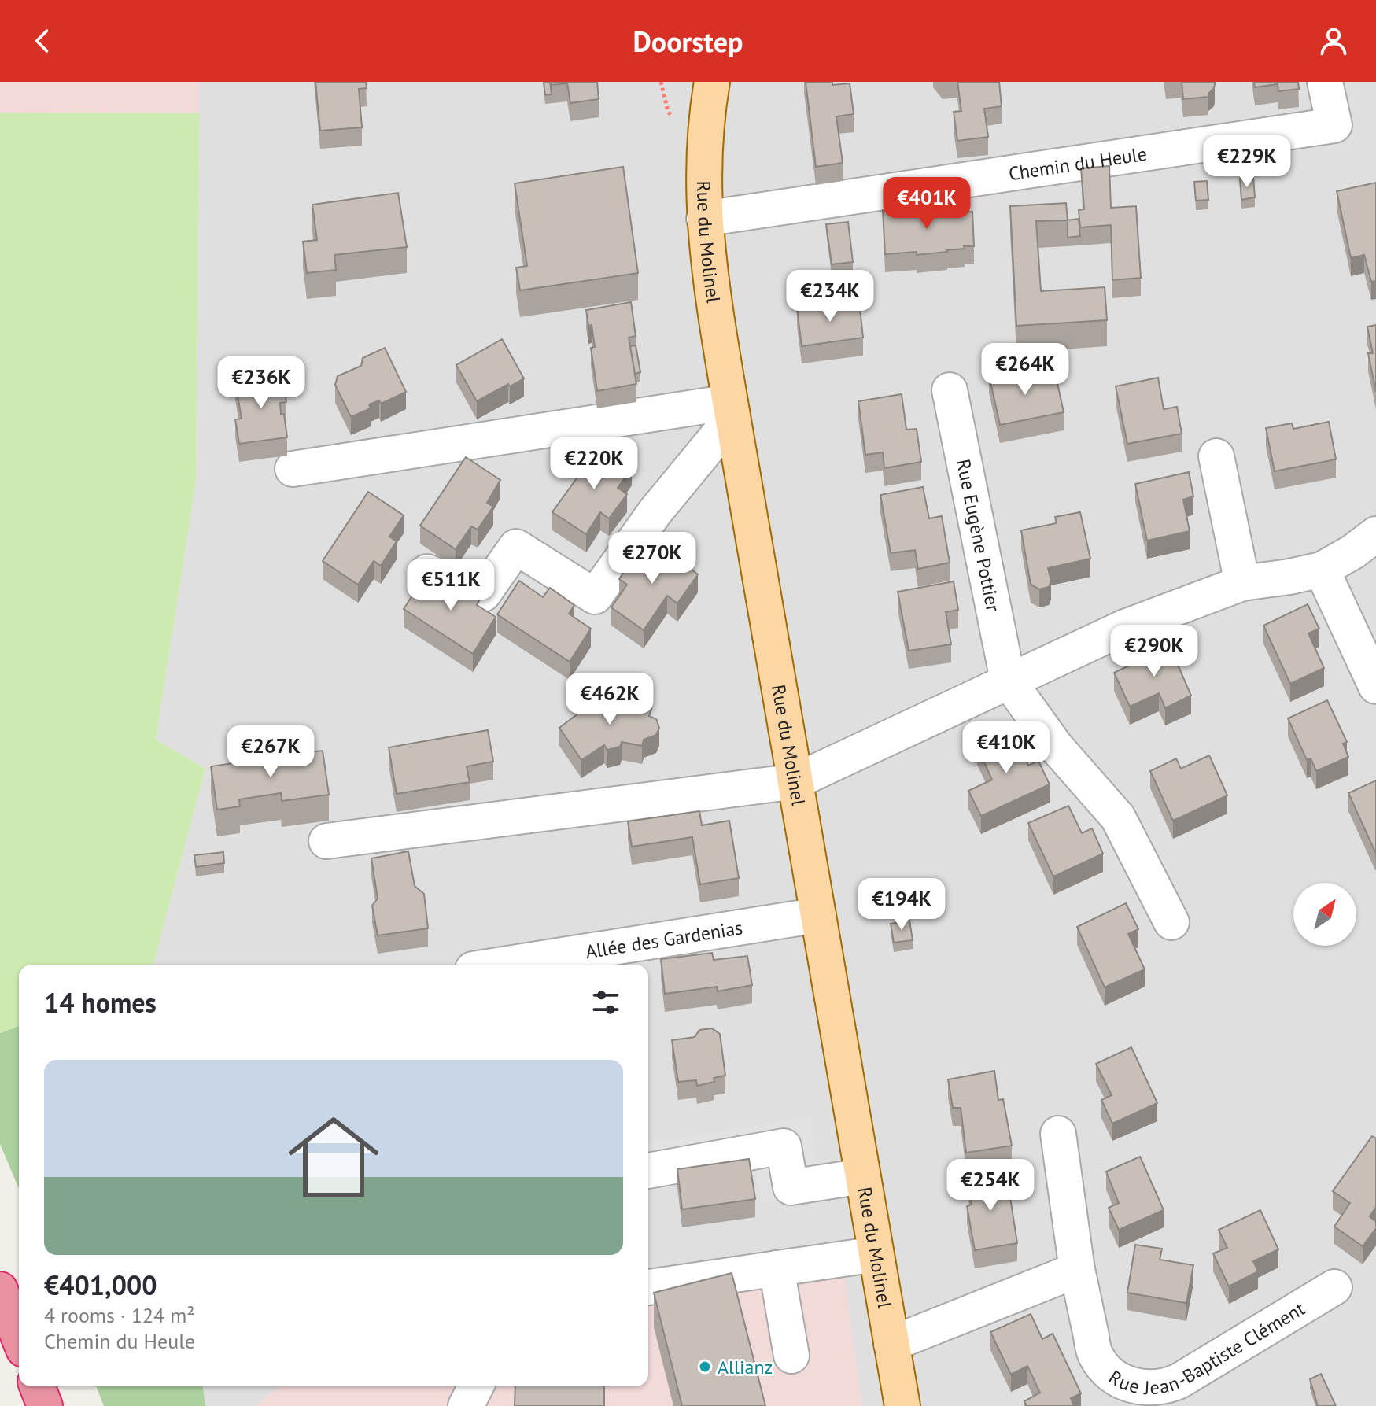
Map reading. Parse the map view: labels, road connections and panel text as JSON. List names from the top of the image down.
{
  "streets": {
    "main road": ["Rue du Molinel"],
    "street": [
      "Chemin du Heule",
      "Rue Eugène Pottier",
      "Allée des Gardenias",
      "Rue Jean-Baptiste Clément"
    ]
  },
  "crossings": [
    ["Chemin du Heule", "Rue du Molinel"],
    ["Rue du Molinel", "Allée des Gardenias"]
  ],
  "places": ["Allianz"],
  "north": "top right",
  "page": {
    "header": "Doorstep",
    "price": [
      "€229K",
      "€401K",
      "€234K",
      "€264K",
      "€236K",
      "€220K",
      "€270K",
      "€511K",
      "€290K",
      "€462K",
      "€410K",
      "€267K",
      "€194K",
      "€254K"
    ],
    "heading": "14 homes",
    "list": [
      {
        "name": "€401,000",
        "note": "4 rooms · 124 m² · Chemin du Heule"
      }
    ]
  }
}
